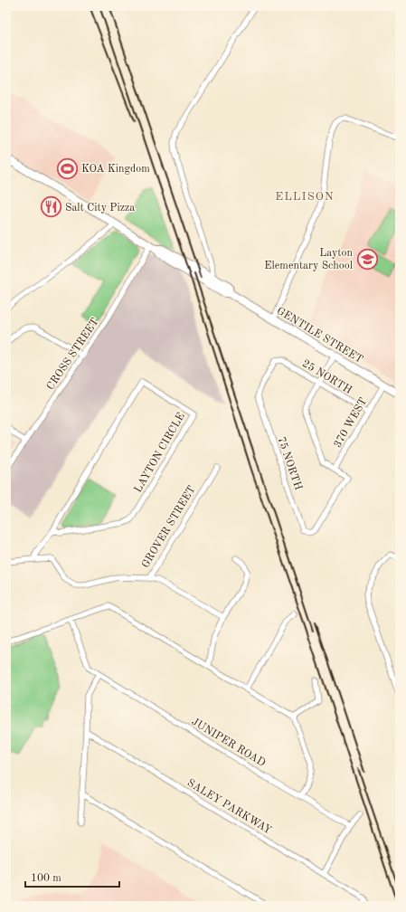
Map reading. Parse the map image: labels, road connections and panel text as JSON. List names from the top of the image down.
{
  "streets": {
    "main road": ["GENTILE STREET"],
    "street": [
      "CROSS STREET",
      "25 NORTH",
      "370 WEST",
      "LAYTON CIRCLE",
      "75 NORTH",
      "GROVER STREET",
      "JUNIPER ROAD",
      "SALEY PARKWAY"
    ]
  },
  "crossings": [
    ["GENTILE STREET", "CROSS STREET"],
    ["GENTILE STREET", "370 WEST"],
    ["25 NORTH", "370 WEST"],
    ["25 NORTH", "75 NORTH"],
    ["370 WEST", "75 NORTH"],
    ["LAYTON CIRCLE", "GROVER STREET"]
  ],
  "districts": ["ELLISON"],
  "places": {
    "sports": ["KOA Kingdom"],
    "restaurant": ["Salt City Pizza"],
    "school or university": ["Layton Elementary School"]
  },
  "scale_bar": "100 m"
}
